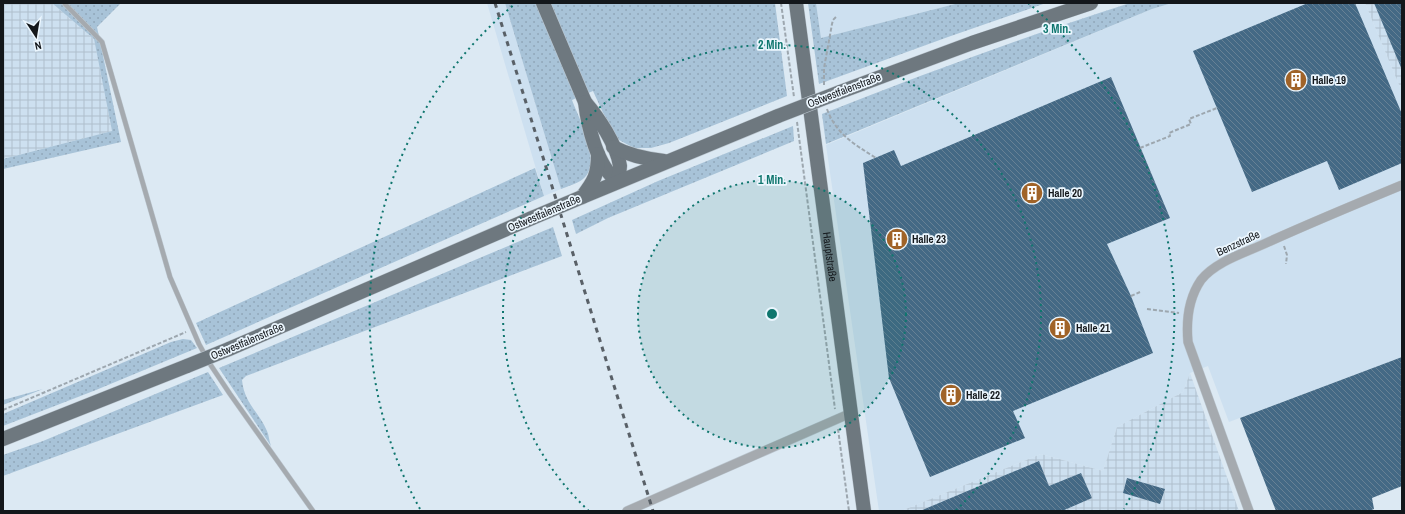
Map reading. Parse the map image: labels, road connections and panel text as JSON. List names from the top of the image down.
{
  "streets": {
    "main road": ["Ostwestfalenstraße", "Hauptstraße"],
    "street": ["Benzstraße"]
  },
  "places": {
    "building": [
      "Halle 19",
      "Halle 20",
      "Halle 23",
      "Halle 21",
      "Halle 22"
    ]
  },
  "north": "bottom",
  "rings": ["3 Min.", "2 Min.", "1 Min."]
}
